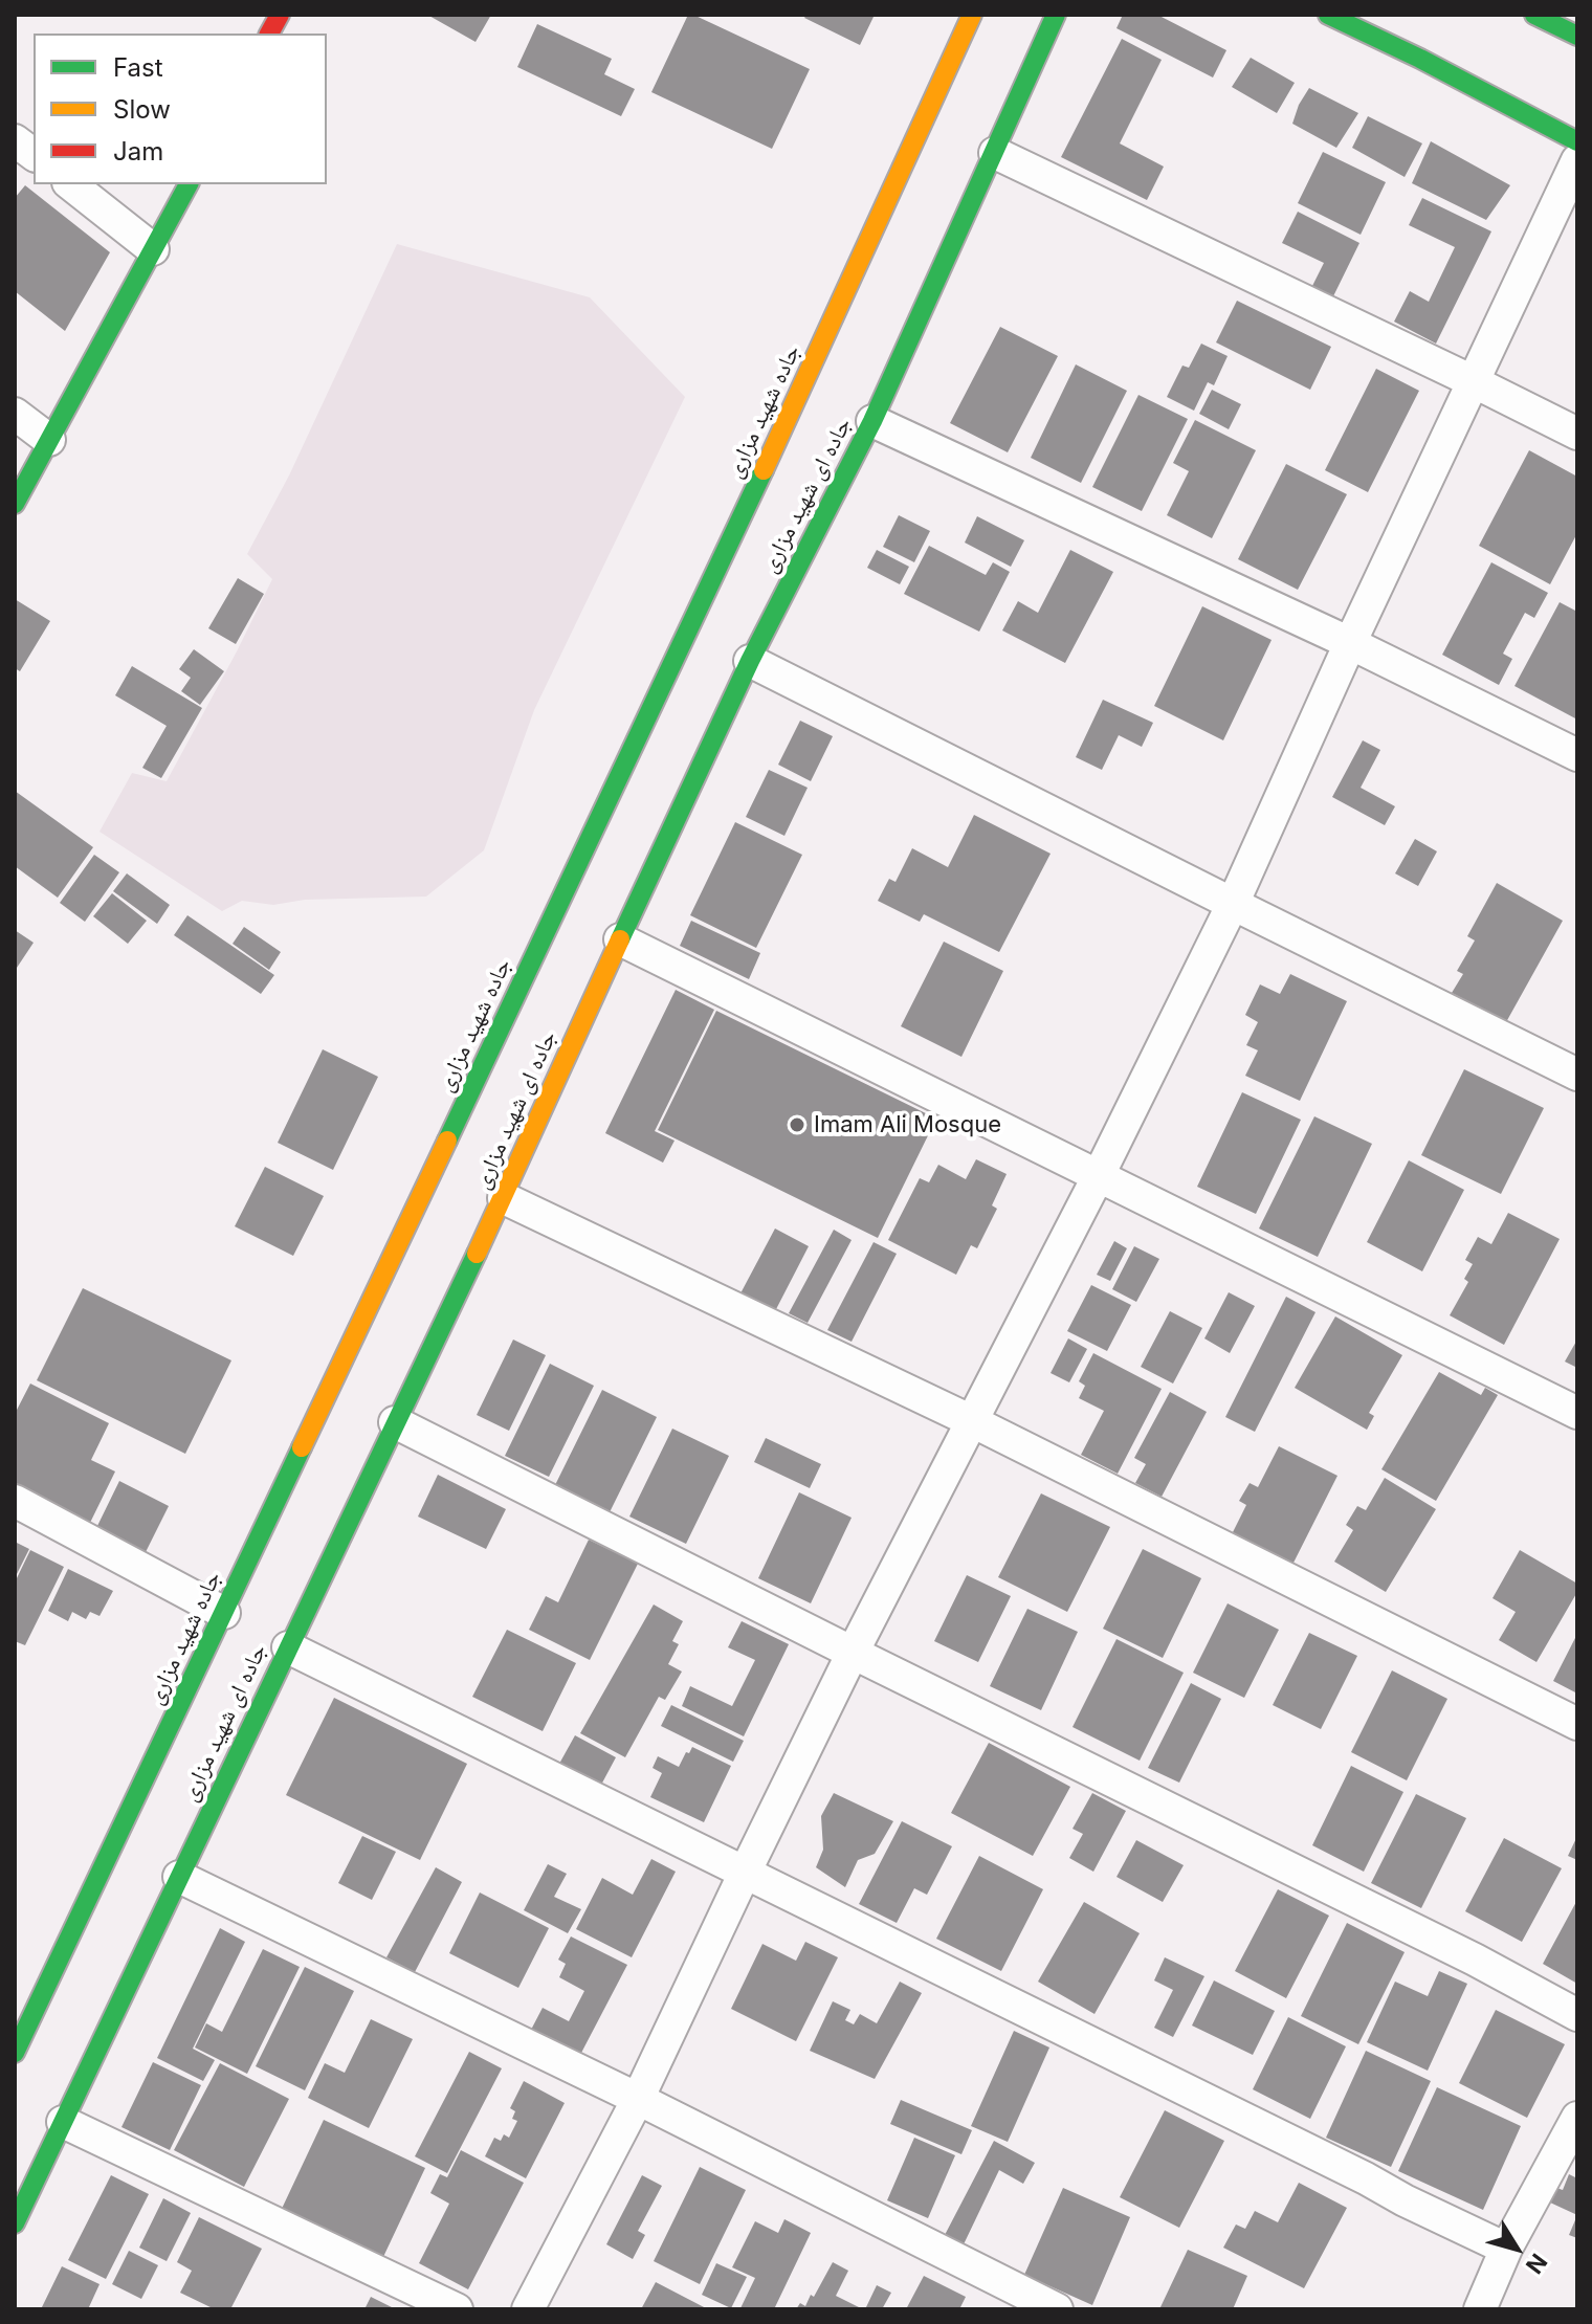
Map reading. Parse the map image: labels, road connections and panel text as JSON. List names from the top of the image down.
{
  "streets": {
    "main road": ["جاده شهید مزاری", "جاده ای شهید مزاری"]
  },
  "places": ["Imam Ali Mosque"],
  "legend": ["Fast", "Slow", "Jam"],
  "north": "bottom right"
}
